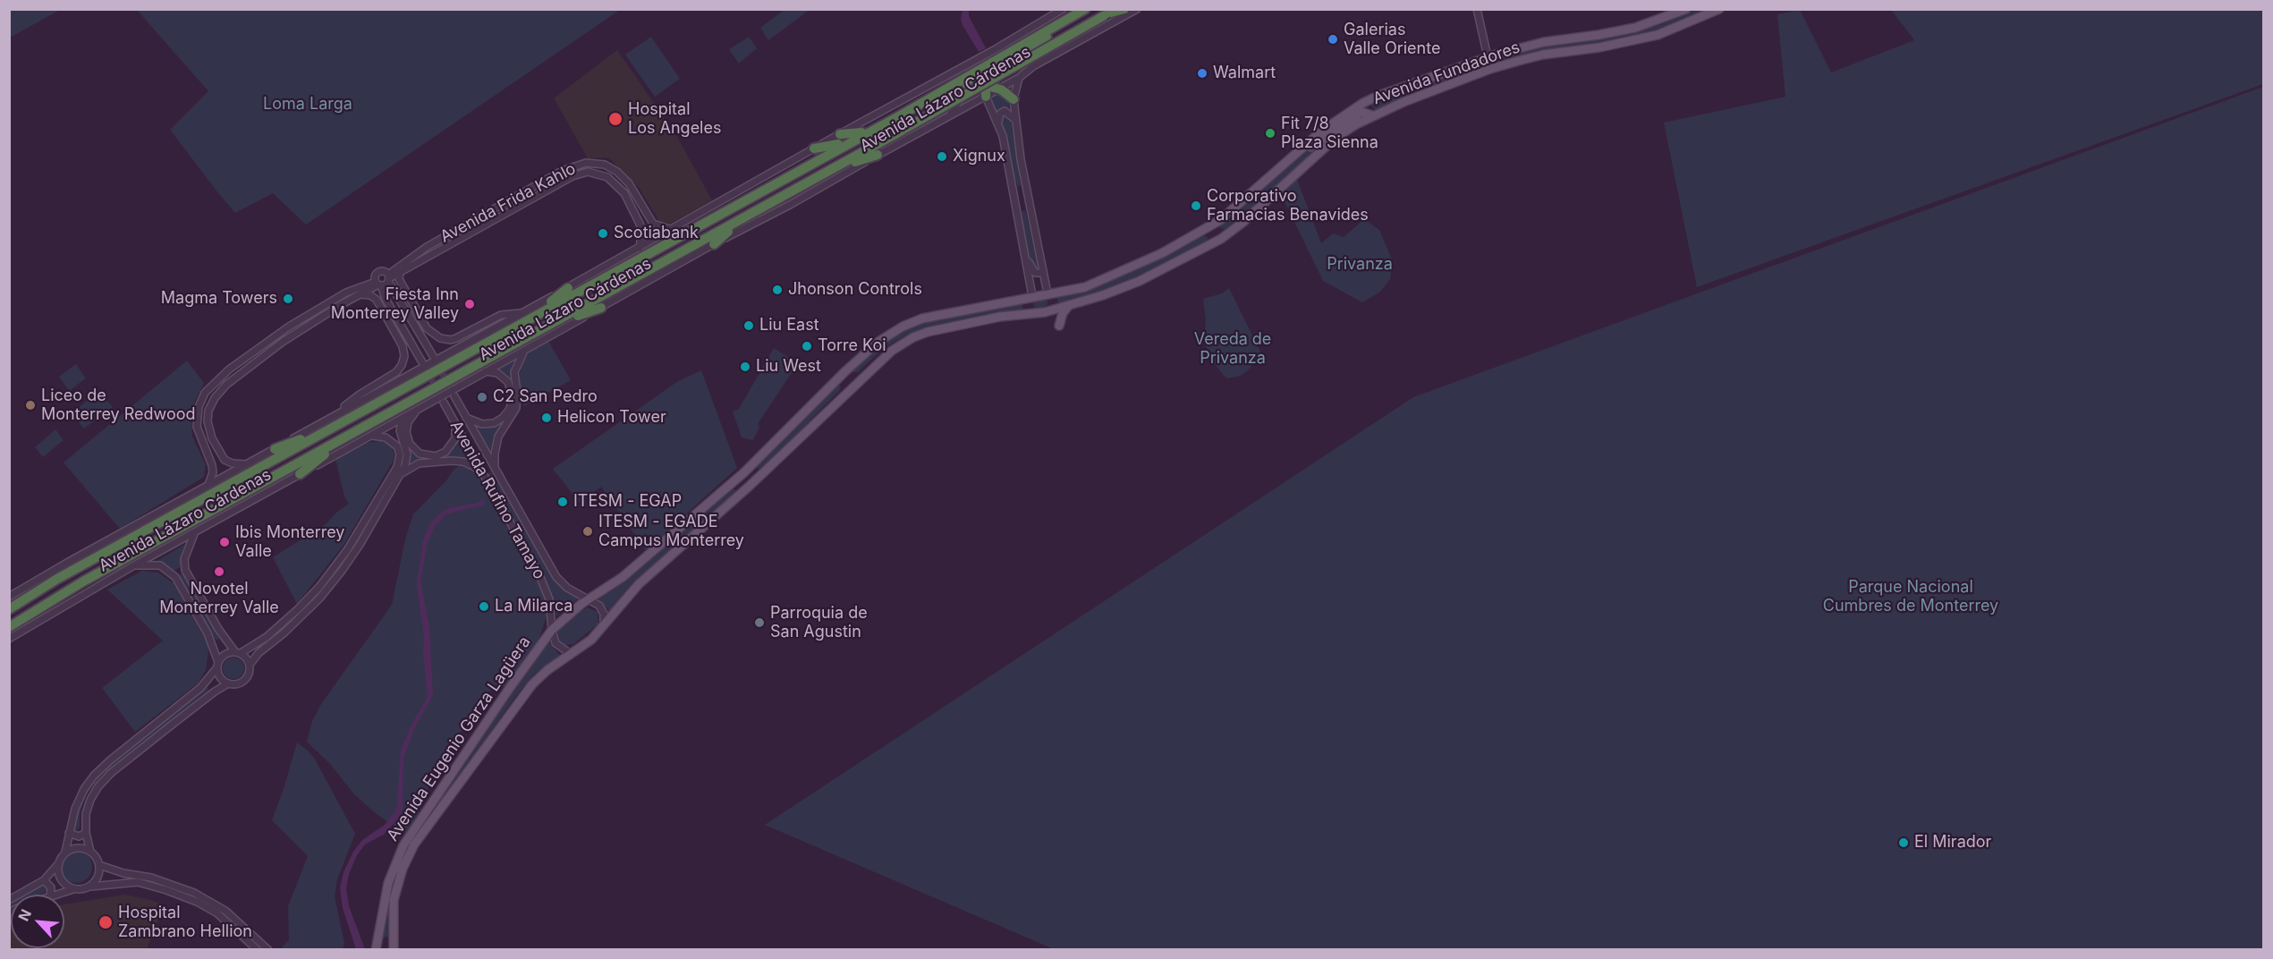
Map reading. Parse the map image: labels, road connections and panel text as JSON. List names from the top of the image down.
{
  "streets": {
    "highway": ["Avenida Lázaro Cárdenas"],
    "main road": ["Avenida Fundadores", "Avenida Eugenio Garza Lagüera"],
    "street": ["Avenida Frida Kahlo", "Avenida Rufino Tamayo"]
  },
  "crossings": [
    ["Avenida Fundadores", "Avenida Eugenio Garza Lagüera"],
    ["Avenida Rufino Tamayo", "Avenida Eugenio Garza Lagüera"]
  ],
  "parks": [
    "Loma Larga",
    "Privanza",
    "Vereda de Privanza",
    "Parque Nacional Cumbres de Monterrey"
  ],
  "places": [
    "Galerias Valle Oriente",
    "Walmart",
    "Hospital Los Angeles",
    "Fit 7/8 Plaza Sienna",
    "Xignux",
    "Corporativo Farmacias Benavides",
    "Scotiabank",
    "Jhonson Controls",
    "Magma Towers",
    "Fiesta Inn Monterrey Valley",
    "Liu East",
    "Torre Koi",
    "Liu West",
    "C2 San Pedro",
    "Liceo de Monterrey Redwood",
    "Helicon Tower",
    "ITESM - EGAP",
    "ITESM - EGADE Campus Monterrey",
    "Ibis Monterrey Valle",
    "Novotel Monterrey Valle",
    "La Milarca",
    "Parroquia de San Agustin",
    "El Mirador",
    "Hospital Zambrano Hellion"
  ],
  "north": "top left"
}
